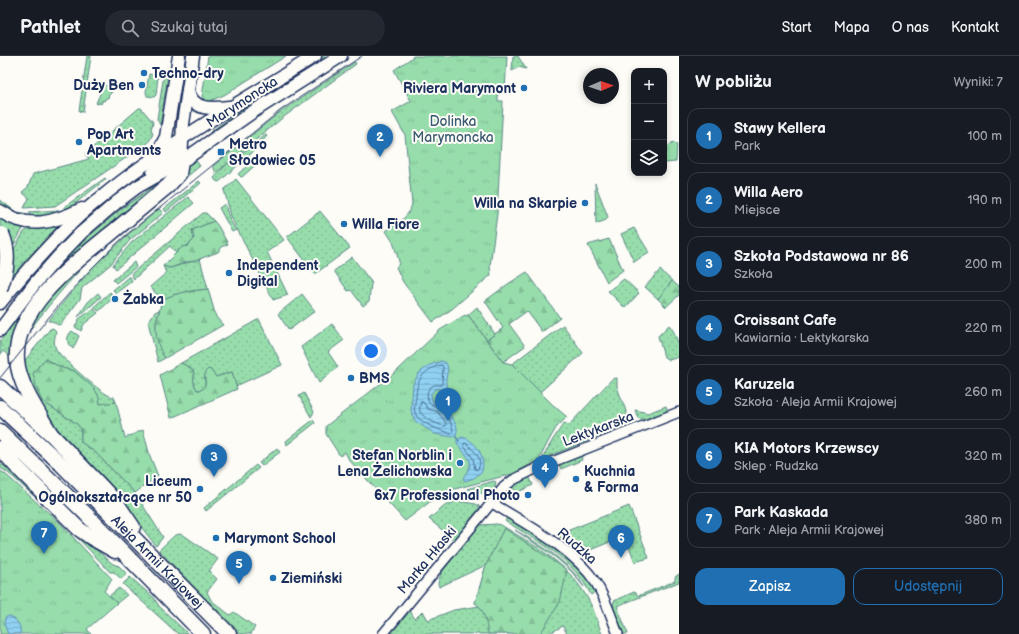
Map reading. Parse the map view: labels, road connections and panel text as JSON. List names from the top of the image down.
{
  "streets": {
    "highway": ["Aleja Armii Krajowej"],
    "main road": ["Marymoncka"],
    "street": ["Lektykarska", "Rudzka", "Marka Hłaski"]
  },
  "crossings": [
    ["Lektykarska", "Rudzka"],
    ["Lektykarska", "Marka Hłaski"],
    ["Rudzka", "Marka Hłaski"]
  ],
  "parks": ["Dolinka Marymoncka"],
  "places": {
    "other": [
      "Techno-dry",
      "Duży Ben",
      "Riviera Marymont",
      "Pop Art Apartments",
      "Willa na Skarpie",
      "Willa Fiore",
      "Independent Digital",
      "Żabka",
      "BMS",
      "Stefan Norblin i Lena Żelichowska",
      "Kuchnia & Forma",
      "Liceum Ogólnokształcące nr 50",
      "6x7 Professional Photo",
      "Marymont School",
      "Ziemiński"
    ],
    "transit": ["Metro Słodowiec 05"]
  },
  "north": "right",
  "page": {
    "header": "Pathlet",
    "search": "Szukaj tutaj",
    "nav": [
      "Start",
      "Mapa",
      "O nas",
      "Kontakt"
    ],
    "heading": ["W pobliżu", "Wyniki: 7"],
    "map_buttons": ["+", "−"],
    "list": [
      {
        "mark": "1",
        "name": "Stawy Kellera",
        "note": "Park",
        "value": "100 m"
      },
      {
        "mark": "2",
        "name": "Willa Aero",
        "note": "Miejsce",
        "value": "190 m"
      },
      {
        "mark": "3",
        "name": "Szkoła Podstawowa nr 86",
        "note": "Szkoła",
        "value": "200 m"
      },
      {
        "mark": "4",
        "name": "Croissant Cafe",
        "note": "Kawiarnia · Lektykarska",
        "value": "220 m"
      },
      {
        "mark": "5",
        "name": "Karuzela",
        "note": "Szkoła · Aleja Armii Krajowej",
        "value": "260 m"
      },
      {
        "mark": "6",
        "name": "KIA Motors Krzewscy",
        "note": "Sklep · Rudzka",
        "value": "320 m"
      },
      {
        "mark": "7",
        "name": "Park Kaskada",
        "note": "Park · Aleja Armii Krajowej",
        "value": "380 m"
      }
    ],
    "pins": [
      "2",
      "1",
      "3",
      "4",
      "7",
      "6",
      "5"
    ],
    "buttons": ["Zapisz", "Udostępnij"]
  }
}
